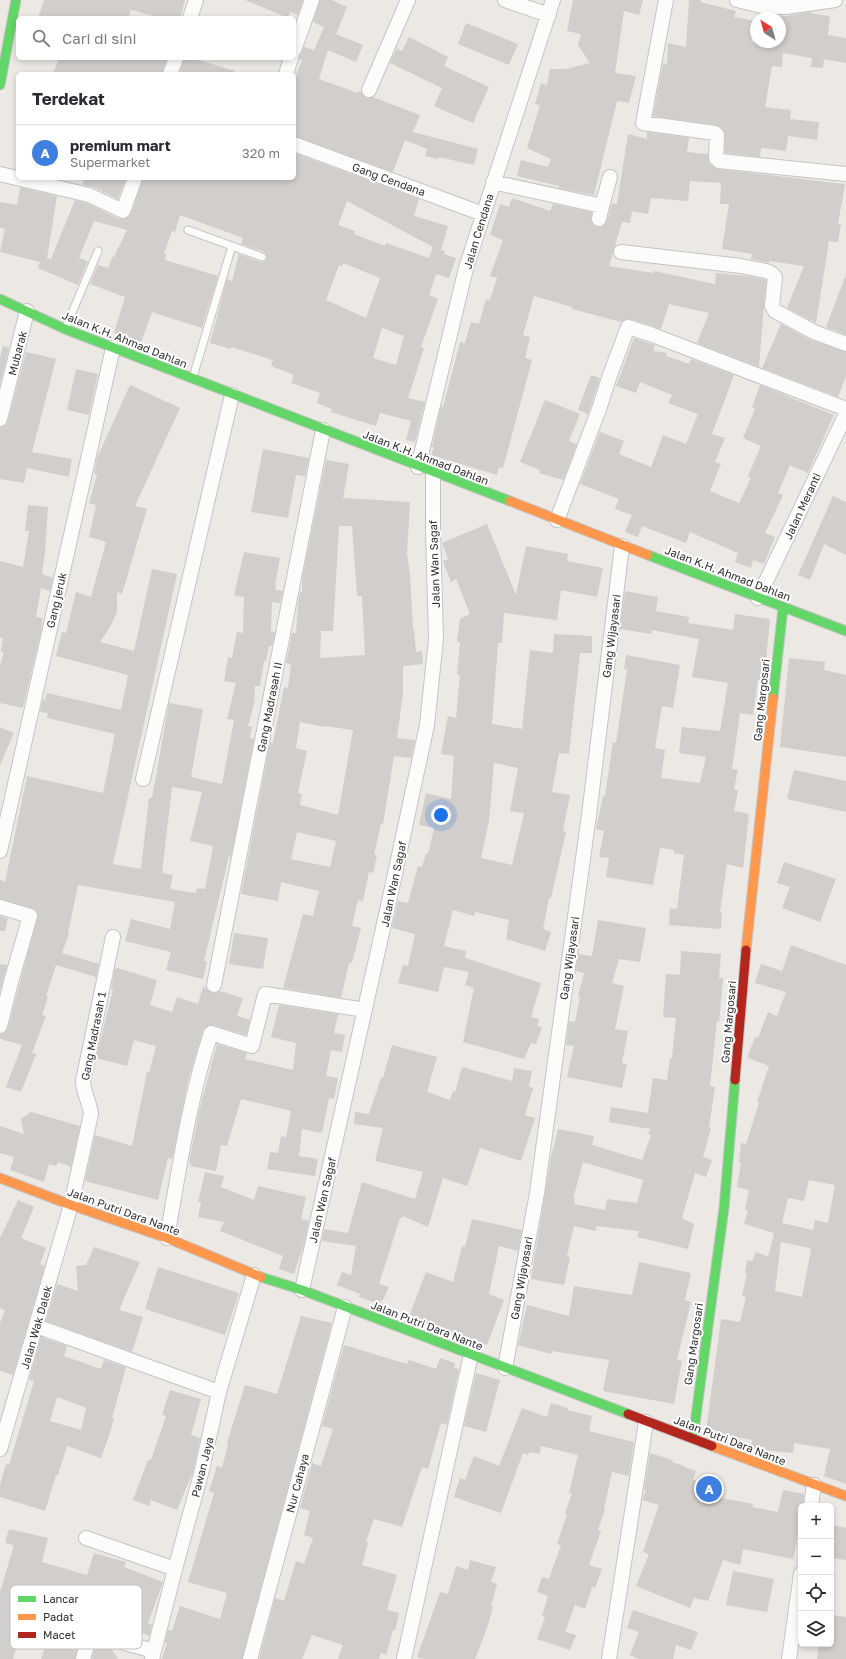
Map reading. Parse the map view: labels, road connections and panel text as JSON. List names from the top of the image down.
{
  "streets": {
    "street": [
      "Gang Cendana",
      "Jalan Cendana",
      "Jalan K.H. Ahmad Dahlan",
      "Mubarak",
      "Jalan Meranti",
      "Jalan Wan Sagaf",
      "Gang jeruk",
      "Gang Wijayasari",
      "Gang Margosari",
      "Gang Madrasah II",
      "Gang Madrasah 1",
      "Jalan Putri Dara Nante",
      "Jalan Wak Dalek",
      "Pawan Jaya",
      "Nur Cahaya"
    ]
  },
  "crossings": [
    ["Gang Cendana", "Jalan Cendana"],
    ["Jalan Cendana", "Jalan K.H. Ahmad Dahlan"],
    ["Jalan K.H. Ahmad Dahlan", "Mubarak"],
    ["Jalan K.H. Ahmad Dahlan", "Jalan Meranti"],
    ["Jalan K.H. Ahmad Dahlan", "Jalan Wan Sagaf"],
    ["Jalan K.H. Ahmad Dahlan", "Gang jeruk"],
    ["Jalan K.H. Ahmad Dahlan", "Gang Wijayasari"],
    ["Jalan K.H. Ahmad Dahlan", "Gang Margosari"],
    ["Jalan K.H. Ahmad Dahlan", "Gang Madrasah II"],
    ["Jalan Wan Sagaf", "Jalan Putri Dara Nante"],
    ["Gang Wijayasari", "Jalan Putri Dara Nante"],
    ["Gang Margosari", "Jalan Putri Dara Nante"],
    ["Gang Madrasah 1", "Jalan Putri Dara Nante"],
    ["Gang Madrasah 1", "Jalan Wak Dalek"],
    ["Jalan Putri Dara Nante", "Jalan Wak Dalek"],
    ["Jalan Putri Dara Nante", "Pawan Jaya"],
    ["Jalan Putri Dara Nante", "Nur Cahaya"]
  ],
  "legend": ["Lancar", "Padat", "Macet"],
  "north": "top left",
  "page": {
    "search": "Cari di sini",
    "heading": "Terdekat",
    "list": [
      {
        "mark": "A",
        "name": "premium mart",
        "note": "Supermarket",
        "value": "320 m"
      }
    ],
    "pins": "A",
    "map_buttons": ["+", "−"]
  }
}
